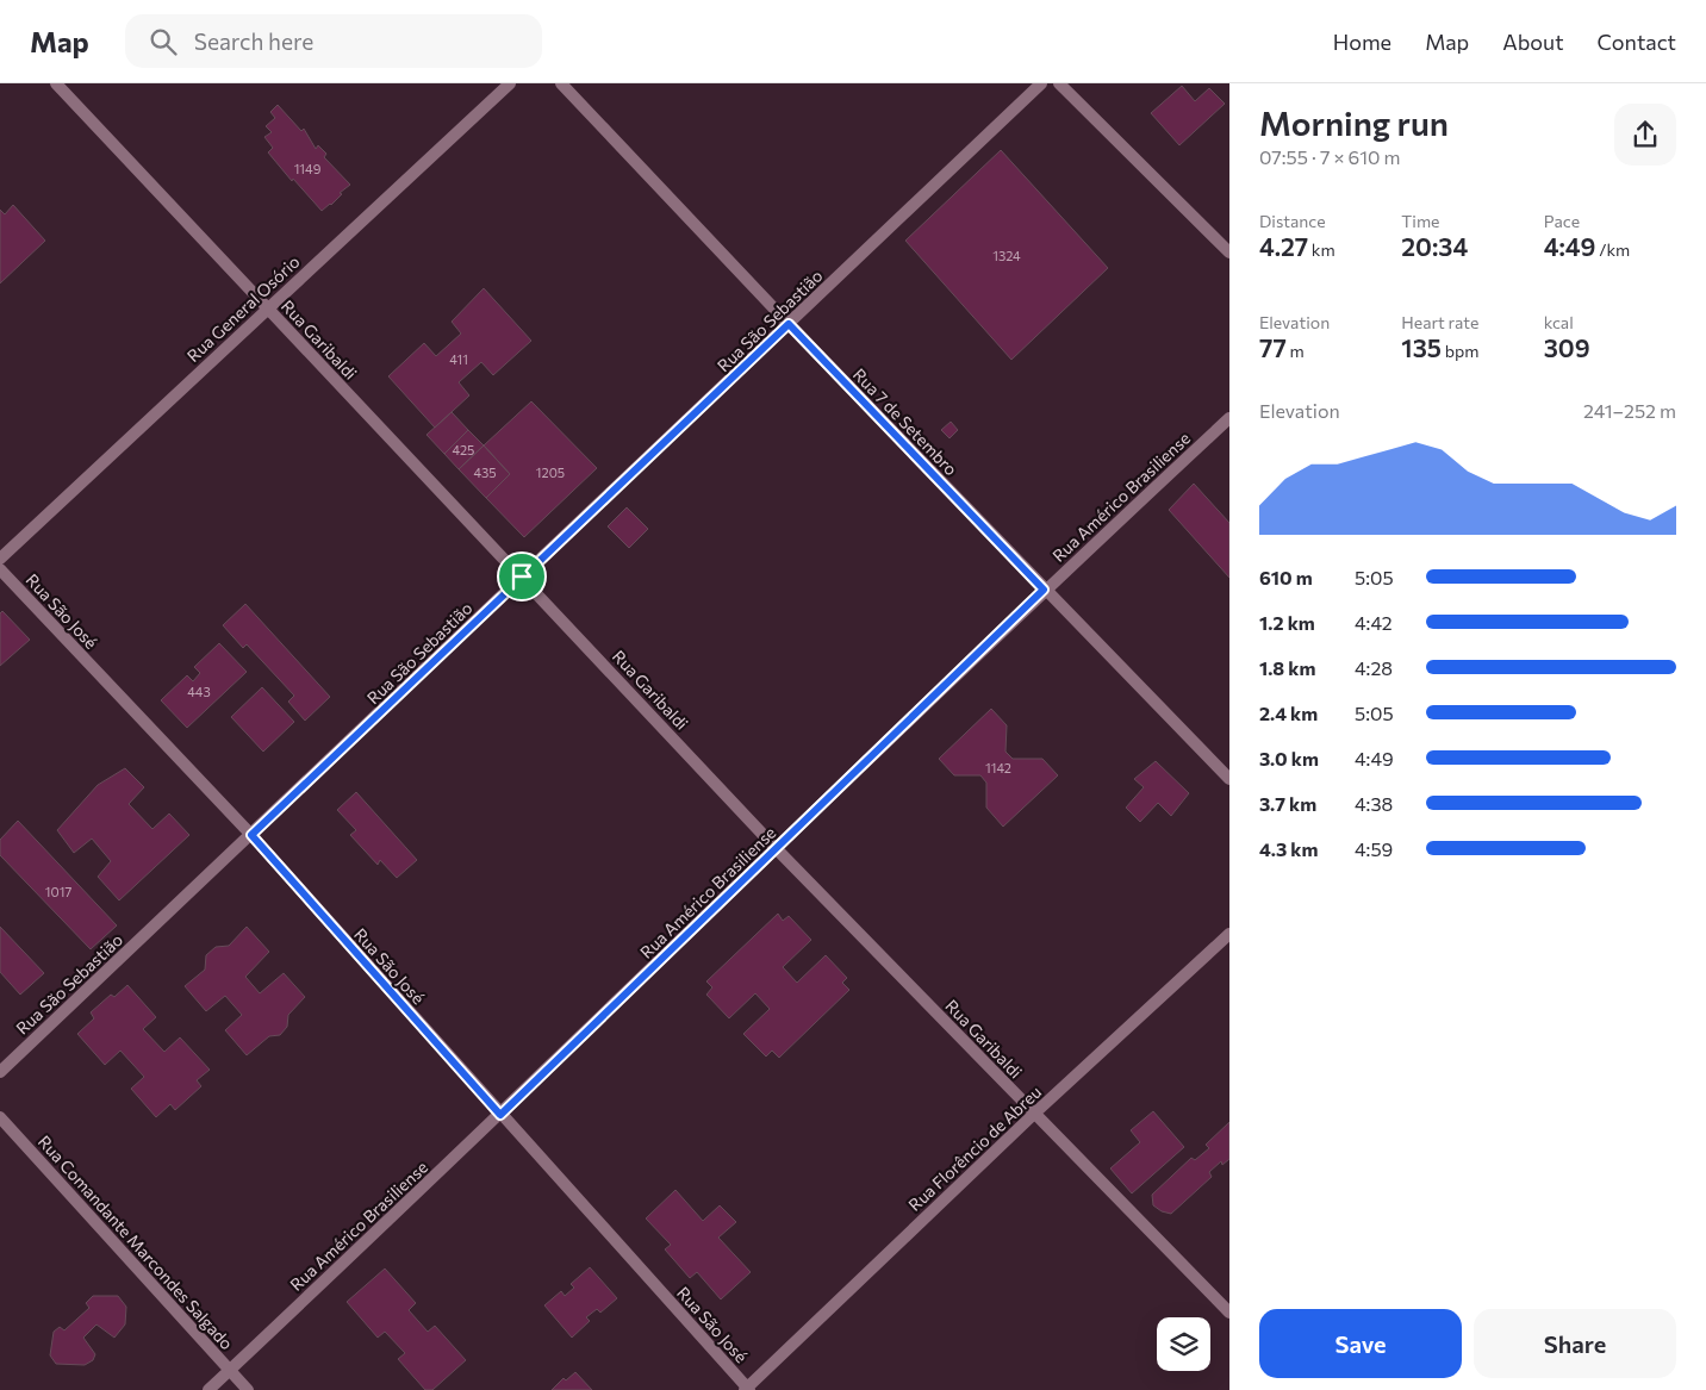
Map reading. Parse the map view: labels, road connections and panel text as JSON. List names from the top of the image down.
{
  "streets": {
    "street": [
      "Rua General Osório",
      "Rua São Sebastião",
      "Rua Garibaldi",
      "Rua 7 de Setembro",
      "Rua Américo Brasiliense",
      "Rua São José",
      "Rua Florêncio de Abreu",
      "Rua Comandante Marcondes Salgado"
    ]
  },
  "crossings": [
    ["Rua General Osório", "Rua Garibaldi"],
    ["Rua São Sebastião", "Rua Garibaldi"],
    ["Rua São Sebastião", "Rua 7 de Setembro"],
    ["Rua São Sebastião", "Rua São José"],
    ["Rua Garibaldi", "Rua Américo Brasiliense"],
    ["Rua Garibaldi", "Rua Florêncio de Abreu"],
    ["Rua 7 de Setembro", "Rua Américo Brasiliense"],
    ["Rua Américo Brasiliense", "Rua São José"],
    ["Rua Américo Brasiliense", "Rua Comandante Marcondes Salgado"],
    ["Rua São José", "Rua Florêncio de Abreu"]
  ],
  "house_numbers": [
    "1149",
    "1324",
    "411",
    "425",
    "435",
    "1205",
    "443",
    "1142",
    "1017"
  ],
  "page": {
    "header": "Map",
    "search": "Search here",
    "nav": [
      "Home",
      "Map",
      "About",
      "Contact"
    ],
    "heading": ["Morning run", "07:55 · 7 × 610 m"],
    "stats": [
      ["Distance", "4.27 km"],
      ["Time", "20:34"],
      ["Pace", "4:49 /km"],
      ["Elevation", "77 m"],
      ["Heart rate", "135 bpm"],
      ["kcal", "309"]
    ],
    "chart": ["Elevation", "241–252 m"],
    "list": [
      {
        "name": "610 m",
        "note": "5:05"
      },
      {
        "name": "1.2 km",
        "note": "4:42"
      },
      {
        "name": "1.8 km",
        "note": "4:28"
      },
      {
        "name": "2.4 km",
        "note": "5:05"
      },
      {
        "name": "3.0 km",
        "note": "4:49"
      },
      {
        "name": "3.7 km",
        "note": "4:38"
      },
      {
        "name": "4.3 km",
        "note": "4:59"
      }
    ],
    "buttons": ["Save", "Share"]
  }
}
